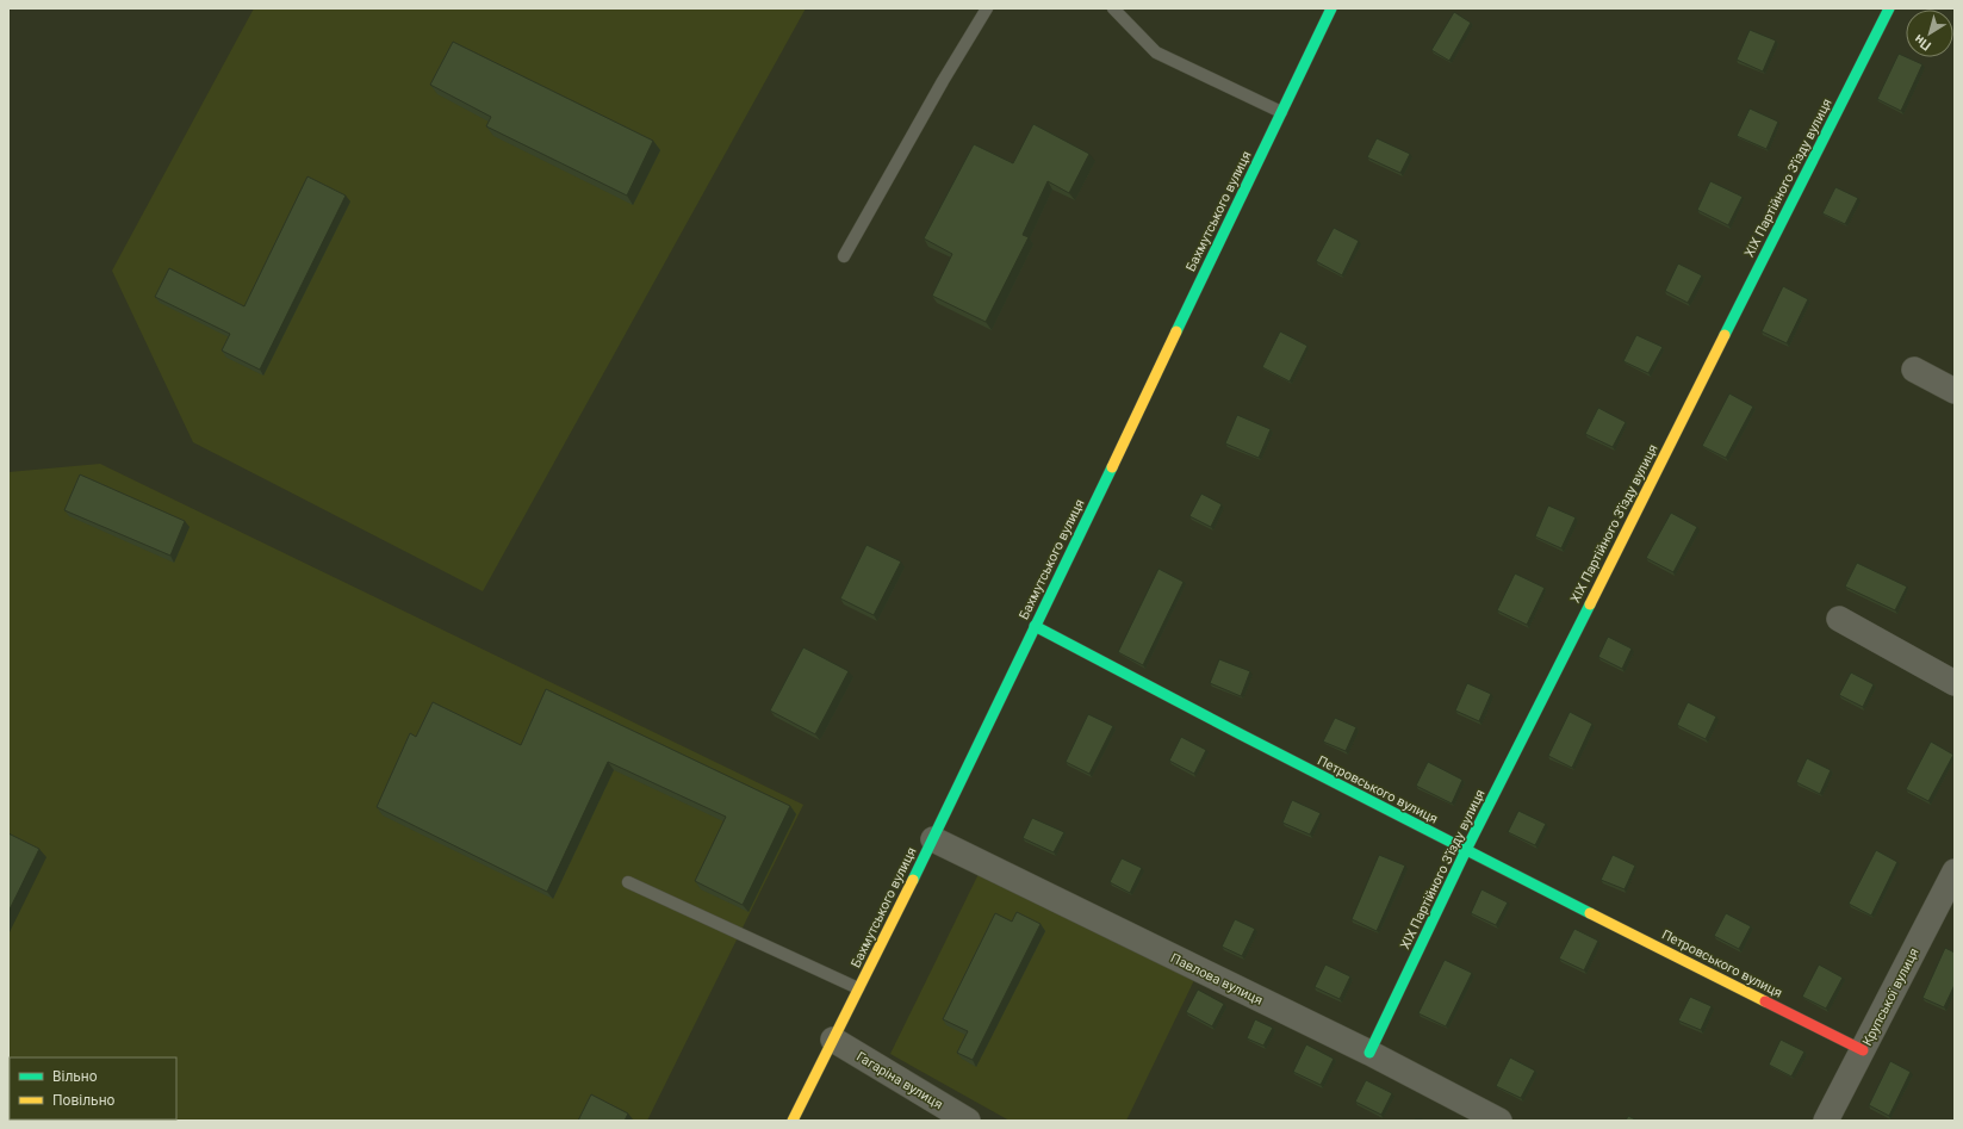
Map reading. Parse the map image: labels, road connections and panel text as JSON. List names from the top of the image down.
{
  "streets": {
    "street": [
      "XIX Партійного З'їзду вулиця",
      "Бахмутського вулиця",
      "Петровського вулиця",
      "Павлова вулиця",
      "Крупської вулиця",
      "Гагаріна вулиця"
    ]
  },
  "crossings": [
    ["XIX Партійного З'їзду вулиця", "Петровського вулиця"],
    ["XIX Партійного З'їзду вулиця", "Павлова вулиця"],
    ["Бахмутського вулиця", "Петровського вулиця"],
    ["Бахмутського вулиця", "Павлова вулиця"],
    ["Бахмутського вулиця", "Гагаріна вулиця"],
    ["Петровського вулиця", "Крупської вулиця"]
  ],
  "legend": ["Вільно", "Повільно"],
  "north": "bottom left"
}
